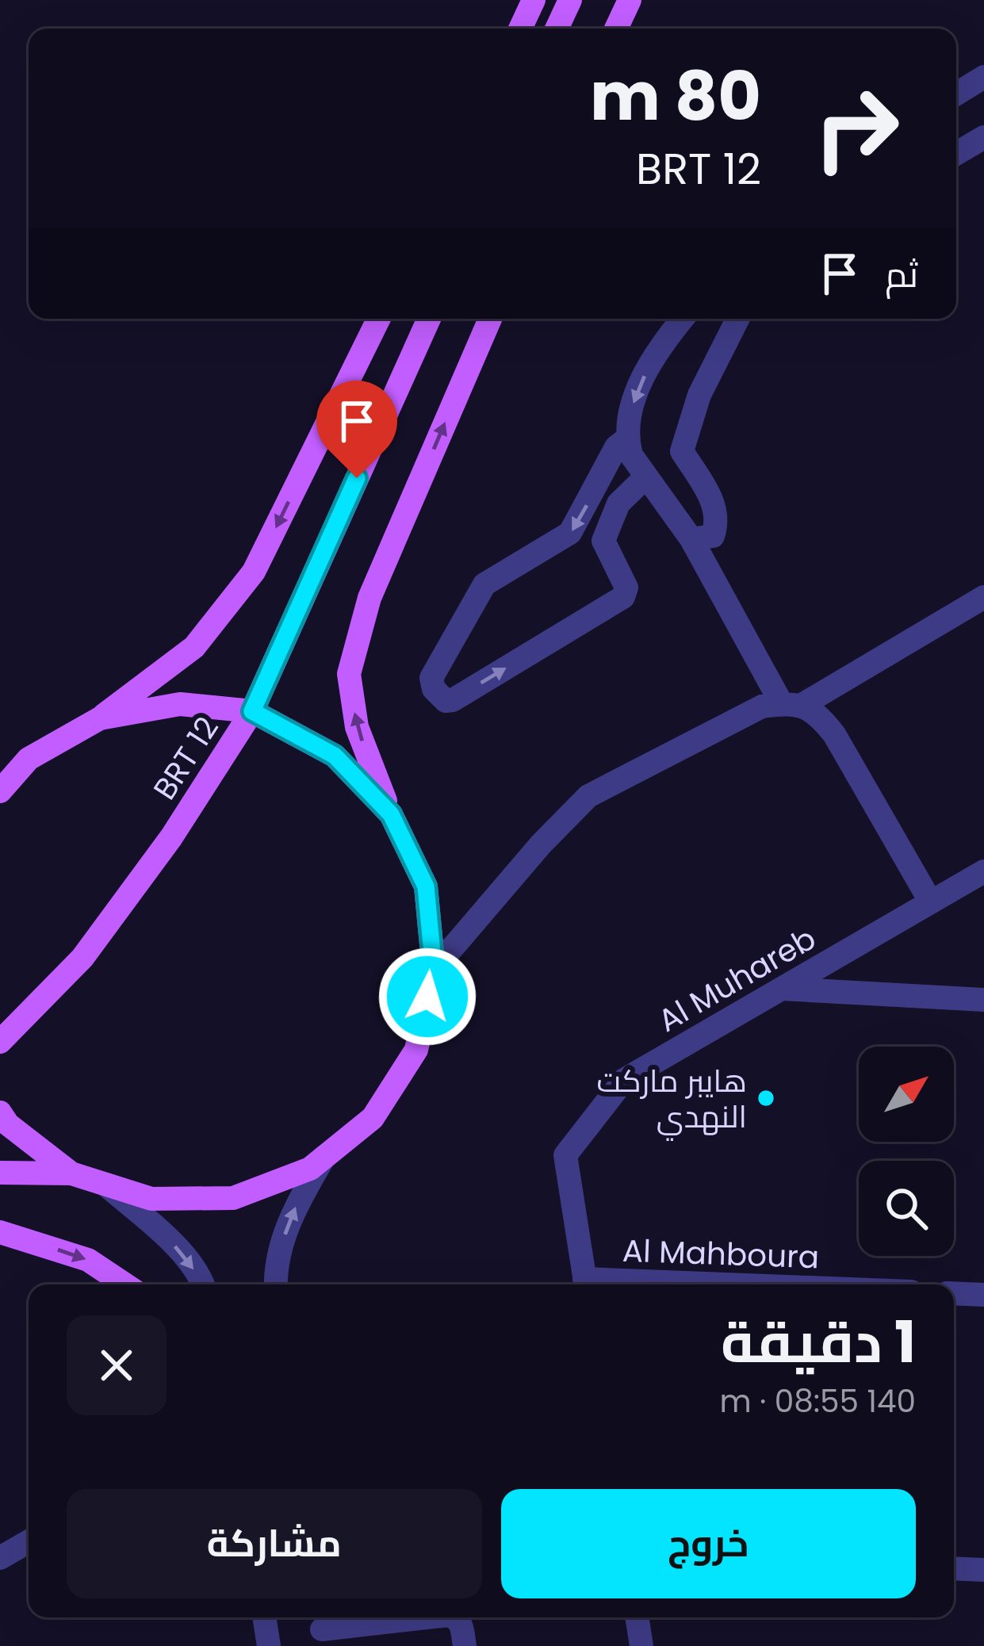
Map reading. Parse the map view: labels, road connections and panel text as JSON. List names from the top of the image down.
{
  "streets": {
    "main road": ["BRT 12"],
    "street": ["Al Muhareb"]
  },
  "places": ["هايبر ماركت النهدي"],
  "north": "top right",
  "page": {
    "turn": ["80 m", "BRT 12"],
    "then": "ثم",
    "heading": ["1 دقيقة", "140 m · 08:55"],
    "buttons": ["خروج", "مشاركة"]
  }
}
